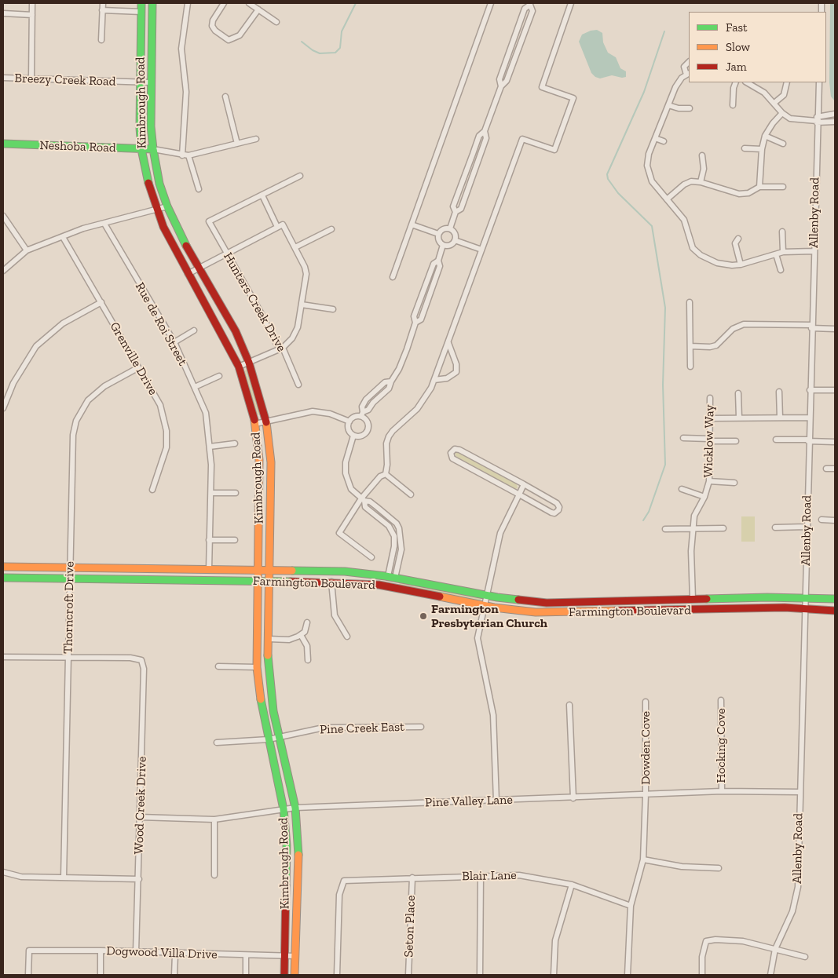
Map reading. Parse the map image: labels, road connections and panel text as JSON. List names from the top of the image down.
{
  "streets": {
    "street": [
      "Breezy Creek Road",
      "Kimbrough Road",
      "Neshoba Road",
      "Allenby Road",
      "Hunters Creek Drive",
      "Rue de Roi Street",
      "Grenville Drive",
      "Wicklow Way",
      "Farmington Boulevard",
      "Thorncroft Drive",
      "Pine Creek East",
      "Hocking Cove",
      "Dowden Cove",
      "Pine Valley Lane",
      "Wood Creek Drive",
      "Blair Lane",
      "Seton Place",
      "Dogwood Villa Drive"
    ]
  },
  "crossings": [
    ["Breezy Creek Road", "Kimbrough Road"],
    ["Kimbrough Road", "Neshoba Road"],
    ["Kimbrough Road", "Farmington Boulevard"],
    ["Kimbrough Road", "Pine Creek East"],
    ["Kimbrough Road", "Pine Valley Lane"],
    ["Kimbrough Road", "Dogwood Villa Drive"],
    ["Allenby Road", "Farmington Boulevard"],
    ["Allenby Road", "Pine Valley Lane"],
    ["Rue de Roi Street", "Farmington Boulevard"],
    ["Grenville Drive", "Thorncroft Drive"],
    ["Wicklow Way", "Farmington Boulevard"],
    ["Farmington Boulevard", "Thorncroft Drive"],
    ["Thorncroft Drive", "Wood Creek Drive"],
    ["Hocking Cove", "Pine Valley Lane"],
    ["Dowden Cove", "Pine Valley Lane"],
    ["Dowden Cove", "Blair Lane"],
    ["Pine Valley Lane", "Wood Creek Drive"],
    ["Wood Creek Drive", "Dogwood Villa Drive"],
    ["Blair Lane", "Seton Place"]
  ],
  "places": ["Farmington Presbyterian Church"],
  "legend": ["Fast", "Slow", "Jam"]
}
